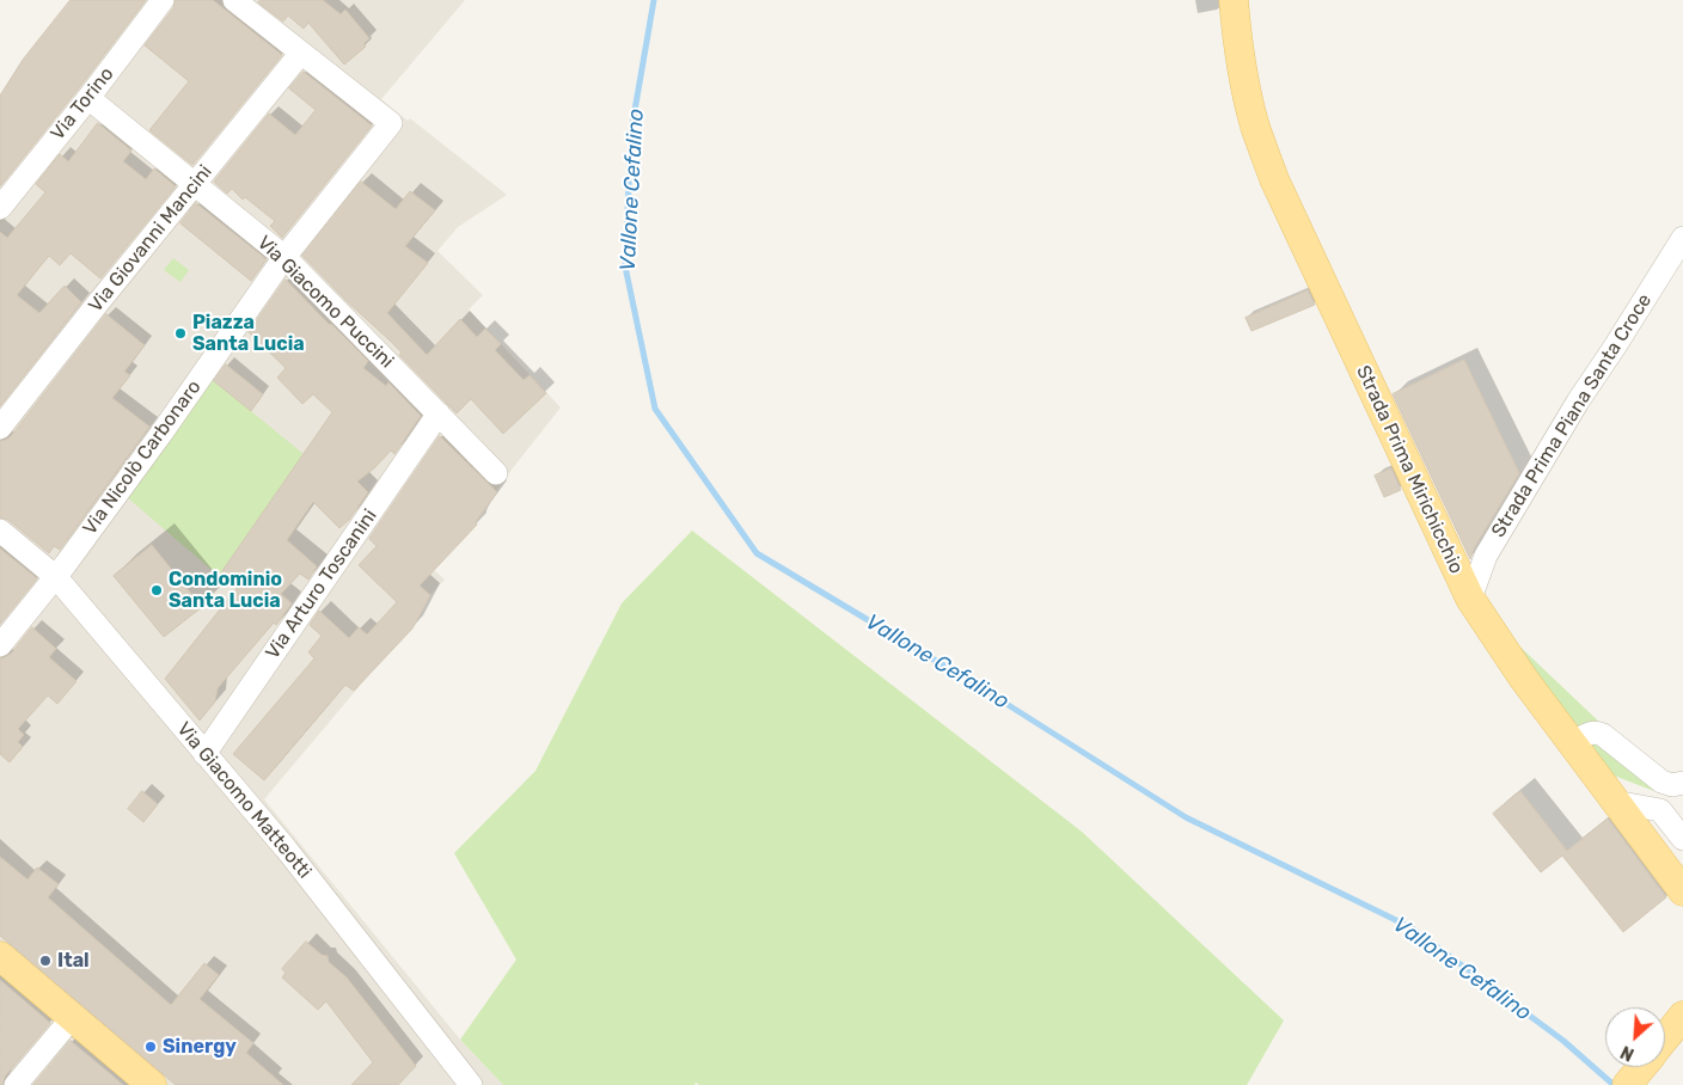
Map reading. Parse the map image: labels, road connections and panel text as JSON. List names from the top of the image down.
{
  "streets": {
    "main road": ["Strada Prima Mirichicchio"],
    "street": [
      "Via Torino",
      "Via Giovanni Mancini",
      "Via Giacomo Puccini",
      "Strada Prima Piana Santa Croce",
      "Via Nicolò Carbonaro",
      "Via Arturo Toscanini",
      "Via Giacomo Matteotti"
    ]
  },
  "crossings": [
    ["Via Torino", "Via Giacomo Puccini"],
    ["Via Giovanni Mancini", "Via Giacomo Puccini"],
    ["Via Giovanni Mancini", "Via Nicolò Carbonaro"],
    ["Via Giacomo Puccini", "Via Nicolò Carbonaro"],
    ["Via Giacomo Puccini", "Via Arturo Toscanini"],
    ["Strada Prima Piana Santa Croce", "Strada Prima Mirichicchio"],
    ["Via Nicolò Carbonaro", "Via Giacomo Matteotti"],
    ["Via Arturo Toscanini", "Via Giacomo Matteotti"]
  ],
  "water": ["Vallone Cefalino"],
  "places": [
    "Piazza Santa Lucia",
    "Condominio Santa Lucia",
    "Ital",
    "Sinergy"
  ],
  "north": "bottom left"
}
